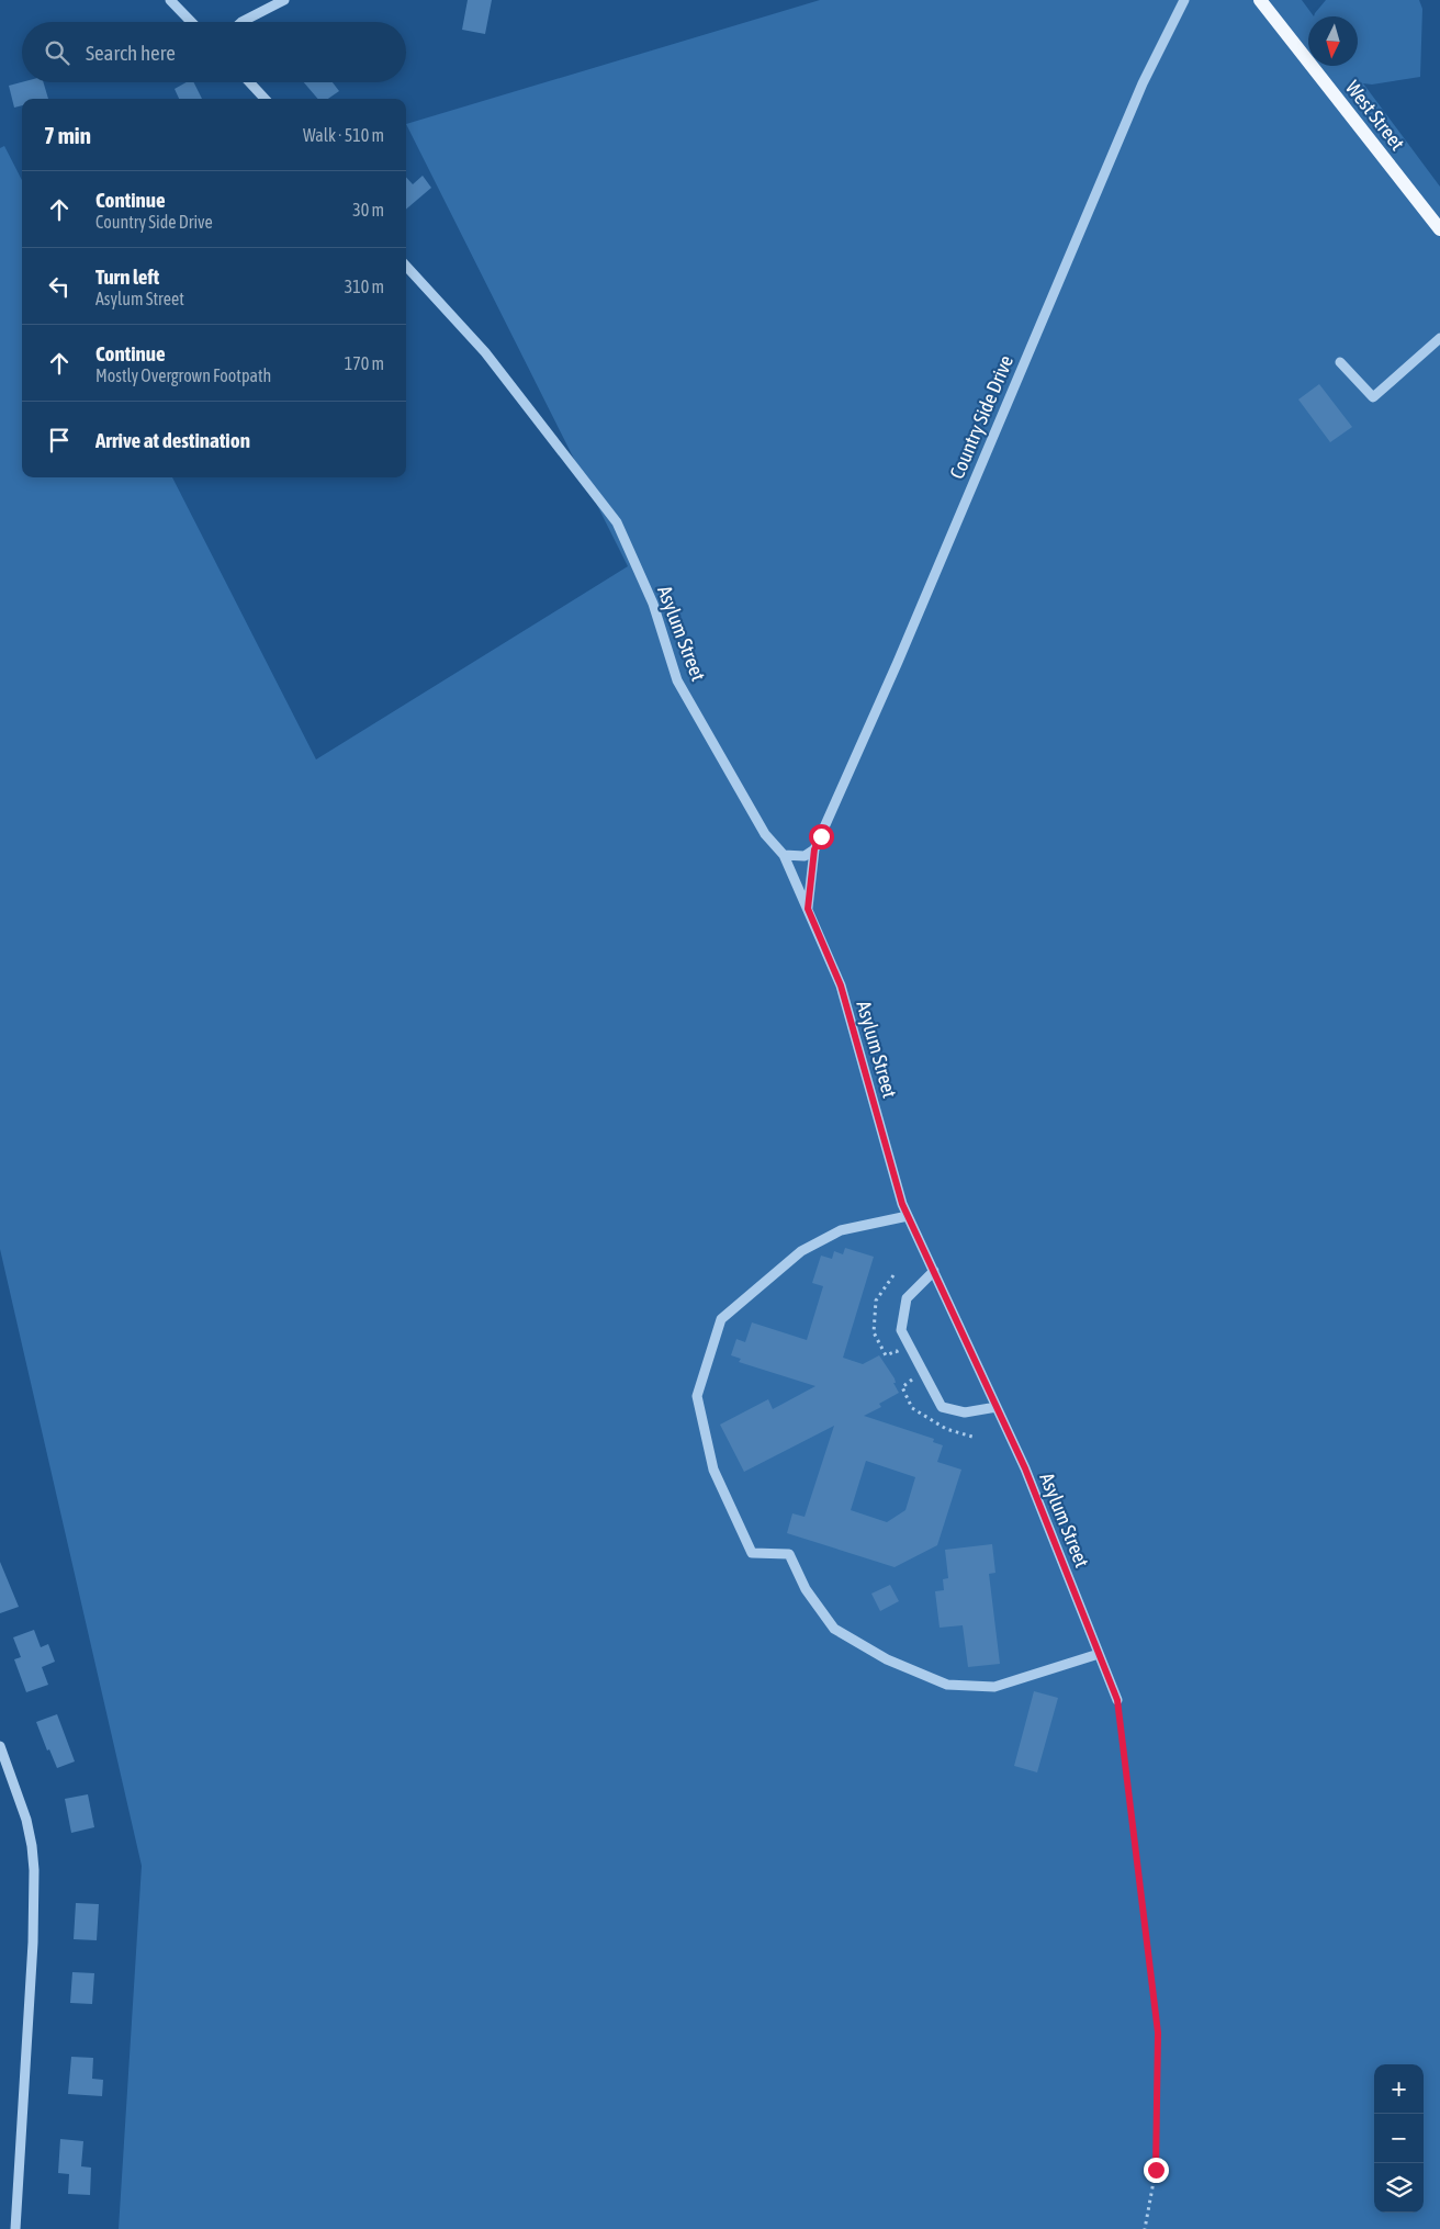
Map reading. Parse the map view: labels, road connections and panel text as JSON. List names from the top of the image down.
{
  "streets": {
    "main road": ["West Street"],
    "street": ["Country Side Drive", "Asylum Street"]
  },
  "crossings": [
    ["Country Side Drive", "Asylum Street"]
  ],
  "north": "bottom",
  "page": {
    "search": "Search here",
    "heading": ["7 min", "Walk · 510 m"],
    "list": [
      ["Continue", "Country Side Drive", "30 m"],
      ["Turn left", "Asylum Street", "310 m"],
      ["Continue", "Mostly Overgrown Footpath", "170 m"],
      "Arrive at destination"
    ],
    "map_buttons": ["+", "−"]
  }
}
